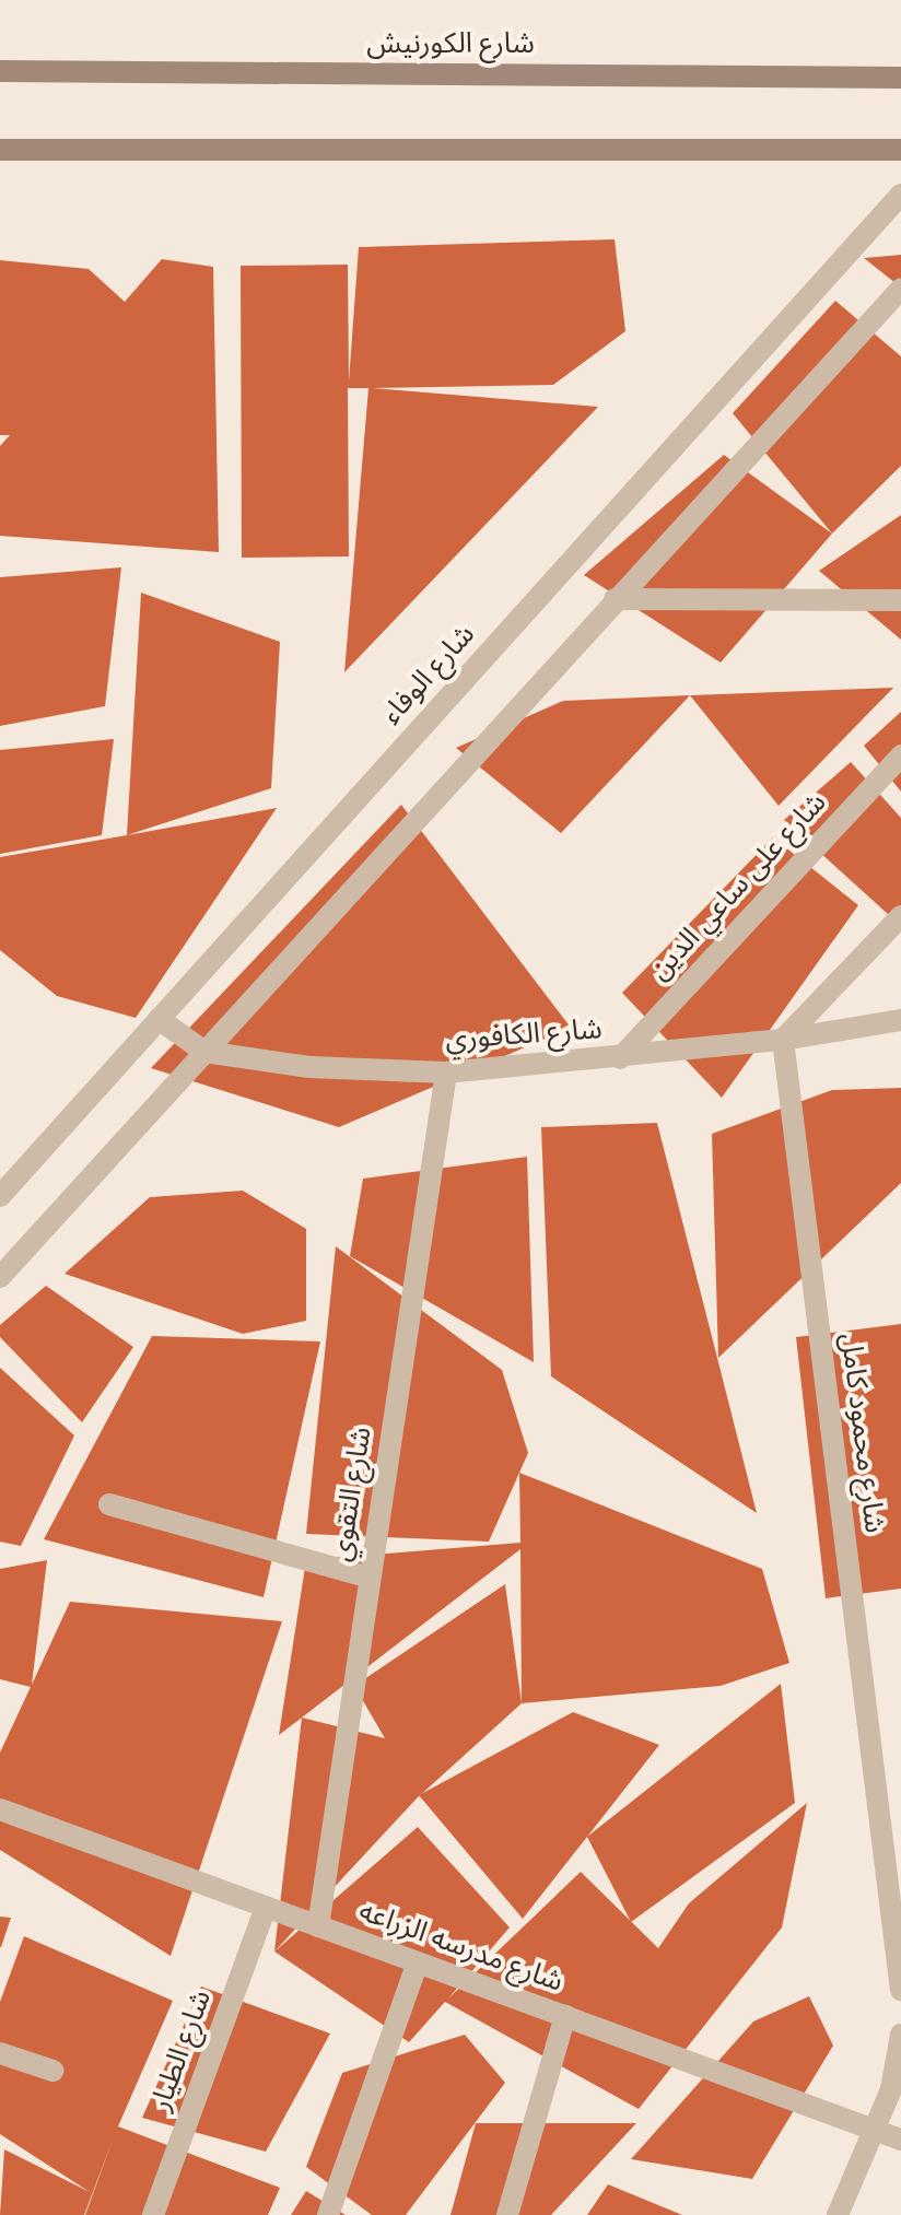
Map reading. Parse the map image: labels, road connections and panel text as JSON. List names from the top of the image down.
{
  "streets": {
    "main road": ["شارع الكورنيش"],
    "street": [
      "شارع الوفاء",
      "شارع على ساعي الدين",
      "شارع الكافوري",
      "شارع محمود كامل",
      "شارع التقوي",
      "شارع مدرسه الزراعه",
      "شارع الطيار"
    ]
  },
  "crossings": [
    ["شارع الوفاء", "شارع الكافوري"],
    ["شارع على ساعي الدين", "شارع الكافوري"],
    ["شارع الكافوري", "شارع محمود كامل"],
    ["شارع الكافوري", "شارع التقوي"],
    ["شارع التقوي", "شارع مدرسه الزراعه"],
    ["شارع مدرسه الزراعه", "شارع الطيار"]
  ]
}
